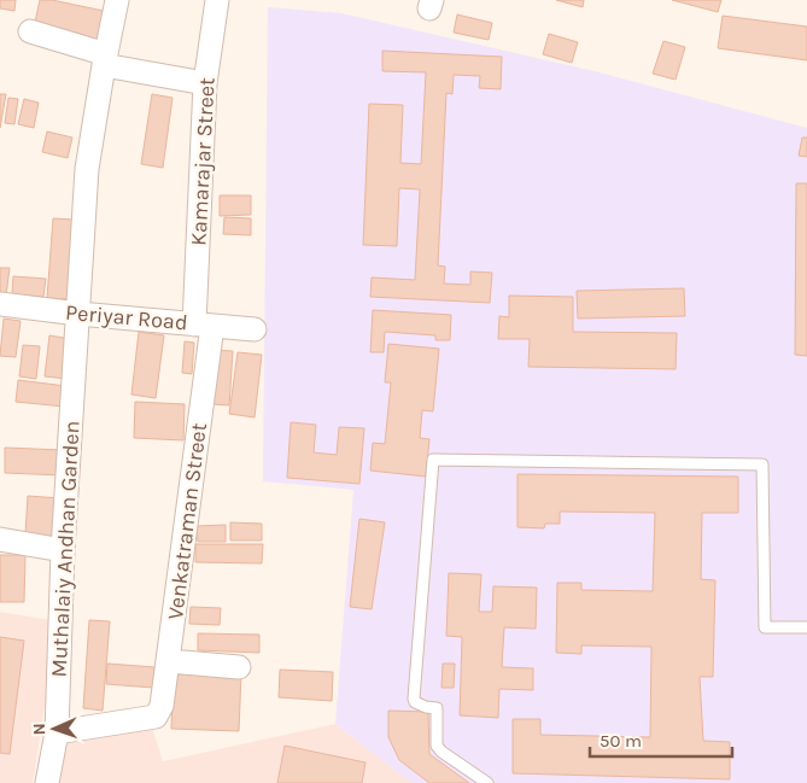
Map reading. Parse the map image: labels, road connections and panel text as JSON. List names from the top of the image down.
{
  "streets": {
    "street": [
      "Kamarajar Street",
      "Periyar Road",
      "Venkatraman Street",
      "Muthalaiy Andhan Garden"
    ]
  },
  "crossings": [
    ["Kamarajar Street", "Periyar Road"],
    ["Kamarajar Street", "Venkatraman Street"],
    ["Periyar Road", "Venkatraman Street"],
    ["Periyar Road", "Muthalaiy Andhan Garden"],
    ["Venkatraman Street", "Muthalaiy Andhan Garden"]
  ],
  "scale_bar": "50 m",
  "north": "left"
}
